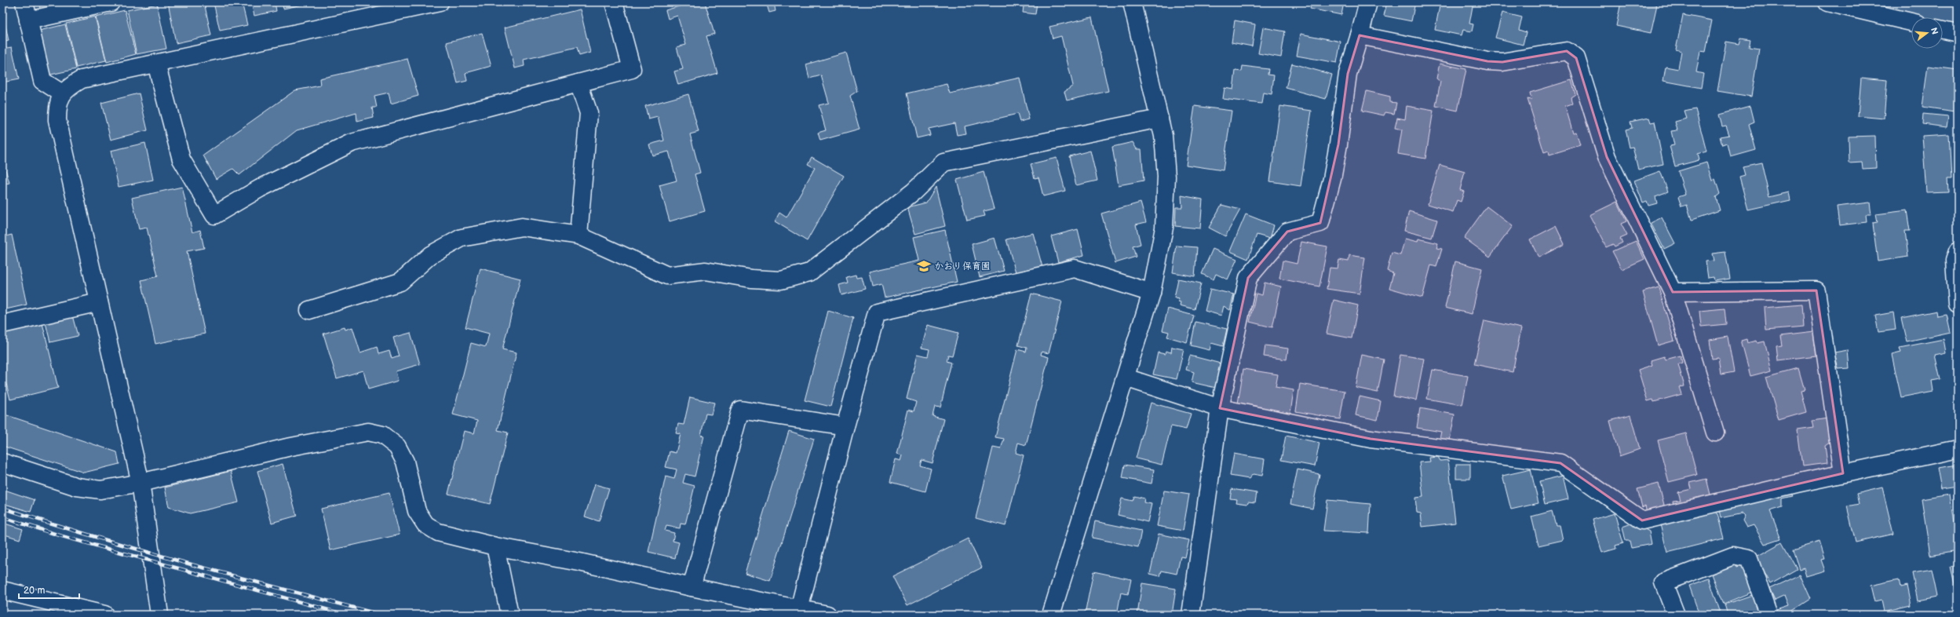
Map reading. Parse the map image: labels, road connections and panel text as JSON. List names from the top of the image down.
{
  "places": {
    "school or university": ["かおり保育園"]
  },
  "scale_bar": "20 m",
  "north": "right"
}
